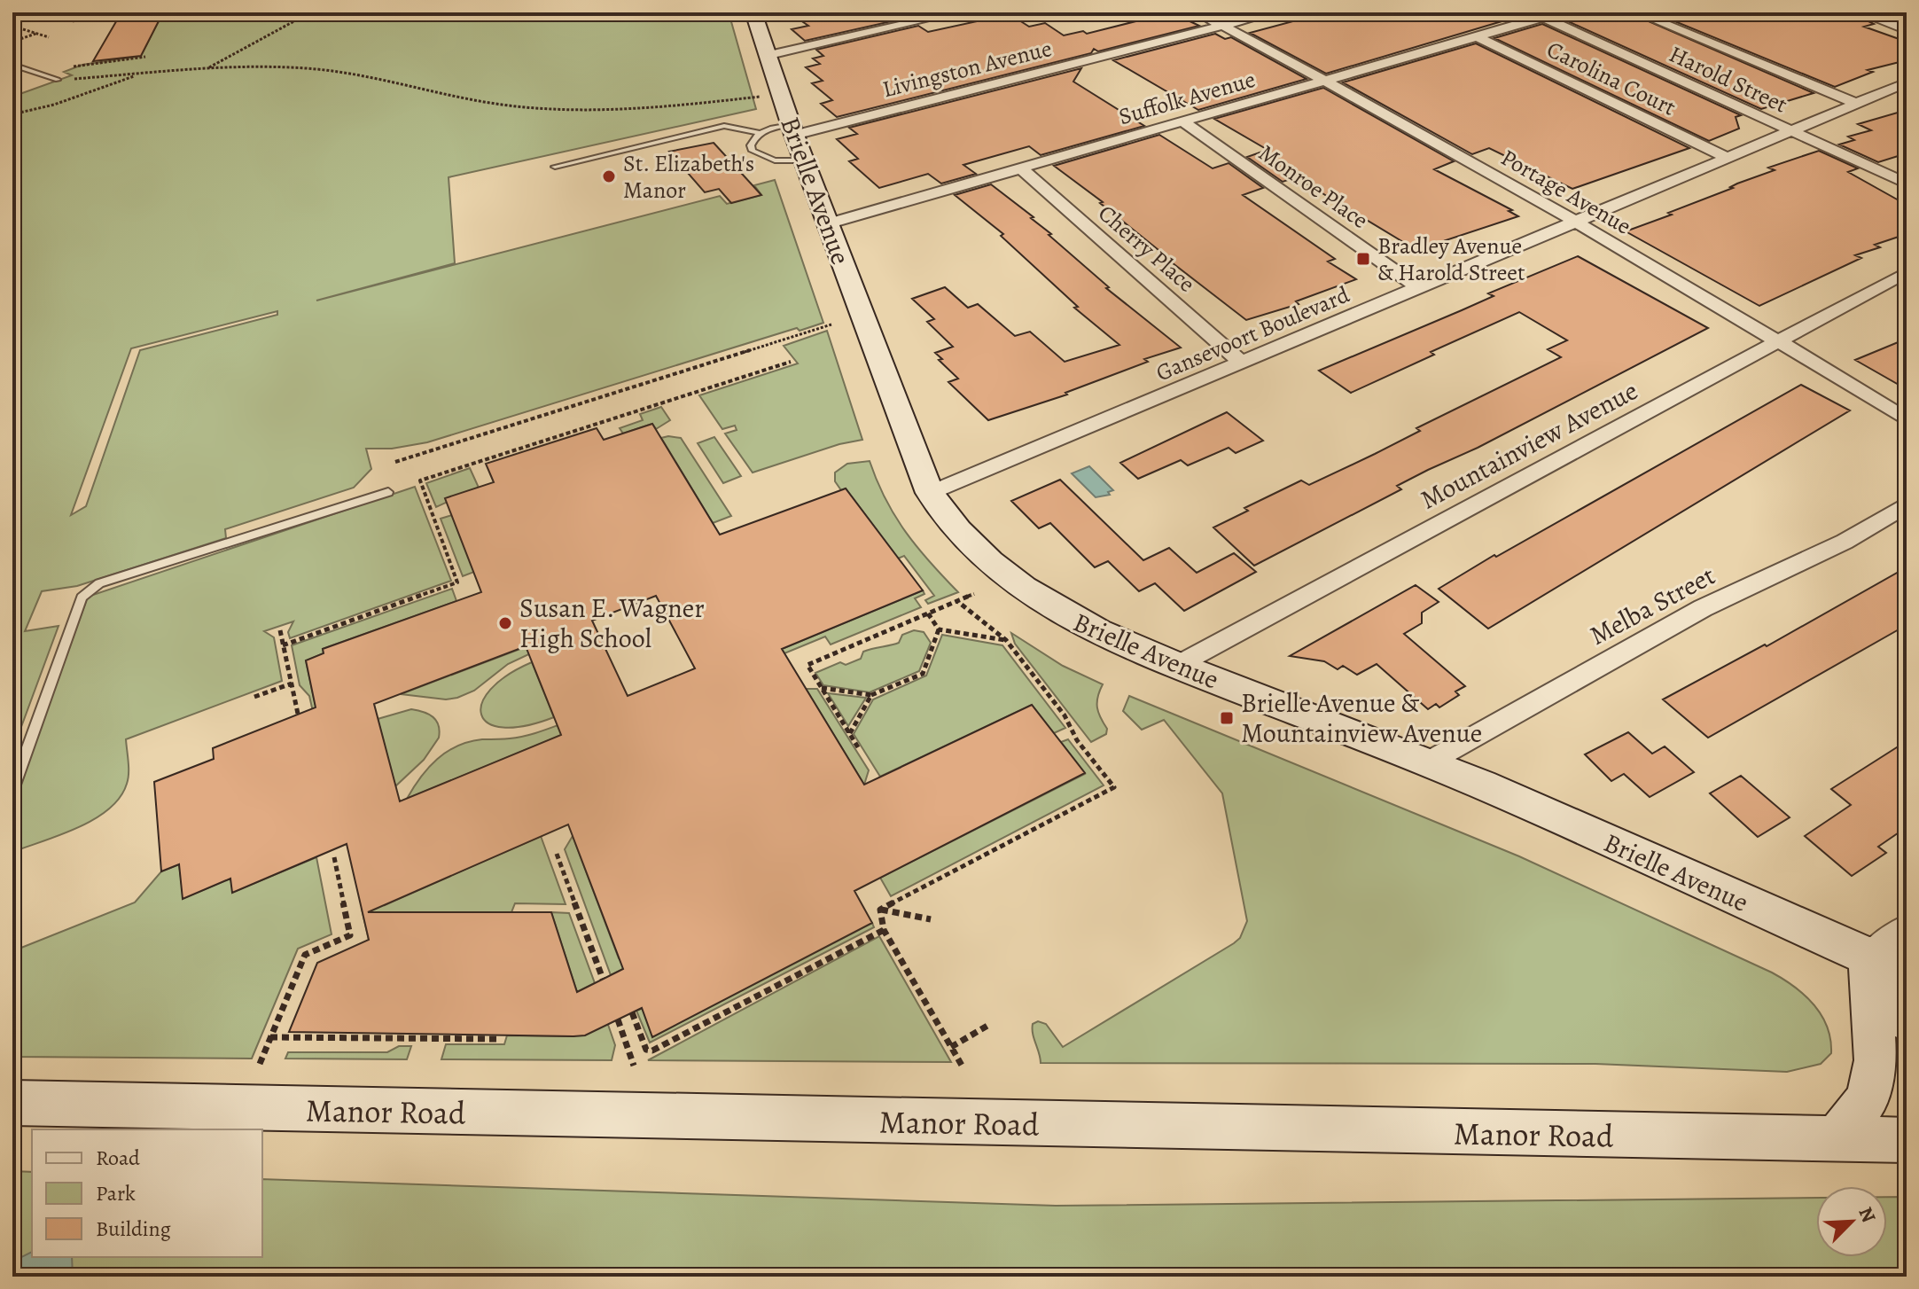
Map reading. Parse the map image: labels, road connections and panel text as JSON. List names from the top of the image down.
{
  "streets": {
    "street": [
      "Livingston Avenue",
      "Carolina Court",
      "Harold Street",
      "Suffolk Avenue",
      "Monroe Place",
      "Brielle Avenue",
      "Portage Avenue",
      "Cherry Place",
      "Gansevoort Boulevard",
      "Mountainview Avenue",
      "Melba Street",
      "Manor Road"
    ]
  },
  "crossings": [
    ["Livingston Avenue", "Brielle Avenue"],
    ["Livingston Avenue", "Portage Avenue"],
    ["Carolina Court", "Suffolk Avenue"],
    ["Carolina Court", "Gansevoort Boulevard"],
    ["Harold Street", "Suffolk Avenue"],
    ["Harold Street", "Gansevoort Boulevard"],
    ["Suffolk Avenue", "Monroe Place"],
    ["Suffolk Avenue", "Brielle Avenue"],
    ["Suffolk Avenue", "Portage Avenue"],
    ["Suffolk Avenue", "Cherry Place"],
    ["Monroe Place", "Gansevoort Boulevard"],
    ["Brielle Avenue", "Gansevoort Boulevard"],
    ["Brielle Avenue", "Mountainview Avenue"],
    ["Brielle Avenue", "Melba Street"],
    ["Portage Avenue", "Gansevoort Boulevard"],
    ["Portage Avenue", "Mountainview Avenue"],
    ["Cherry Place", "Gansevoort Boulevard"]
  ],
  "places": {
    "other": ["St. Elizabeth's Manor", "Susan E. Wagner High School"],
    "transit": ["Bradley Avenue & Harold Street", "Brielle Avenue & Mountainview Avenue"]
  },
  "legend": ["Road", "Park", "Building"],
  "north": "top right"
}
